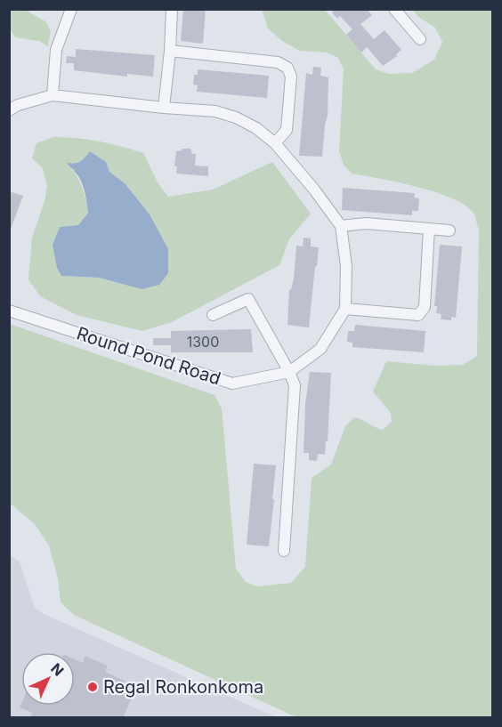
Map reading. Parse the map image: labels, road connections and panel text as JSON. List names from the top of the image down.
{
  "streets": {
    "street": ["Round Pond Road"]
  },
  "places": ["Regal Ronkonkoma"],
  "house_numbers": ["1300"],
  "north": "top right"
}
